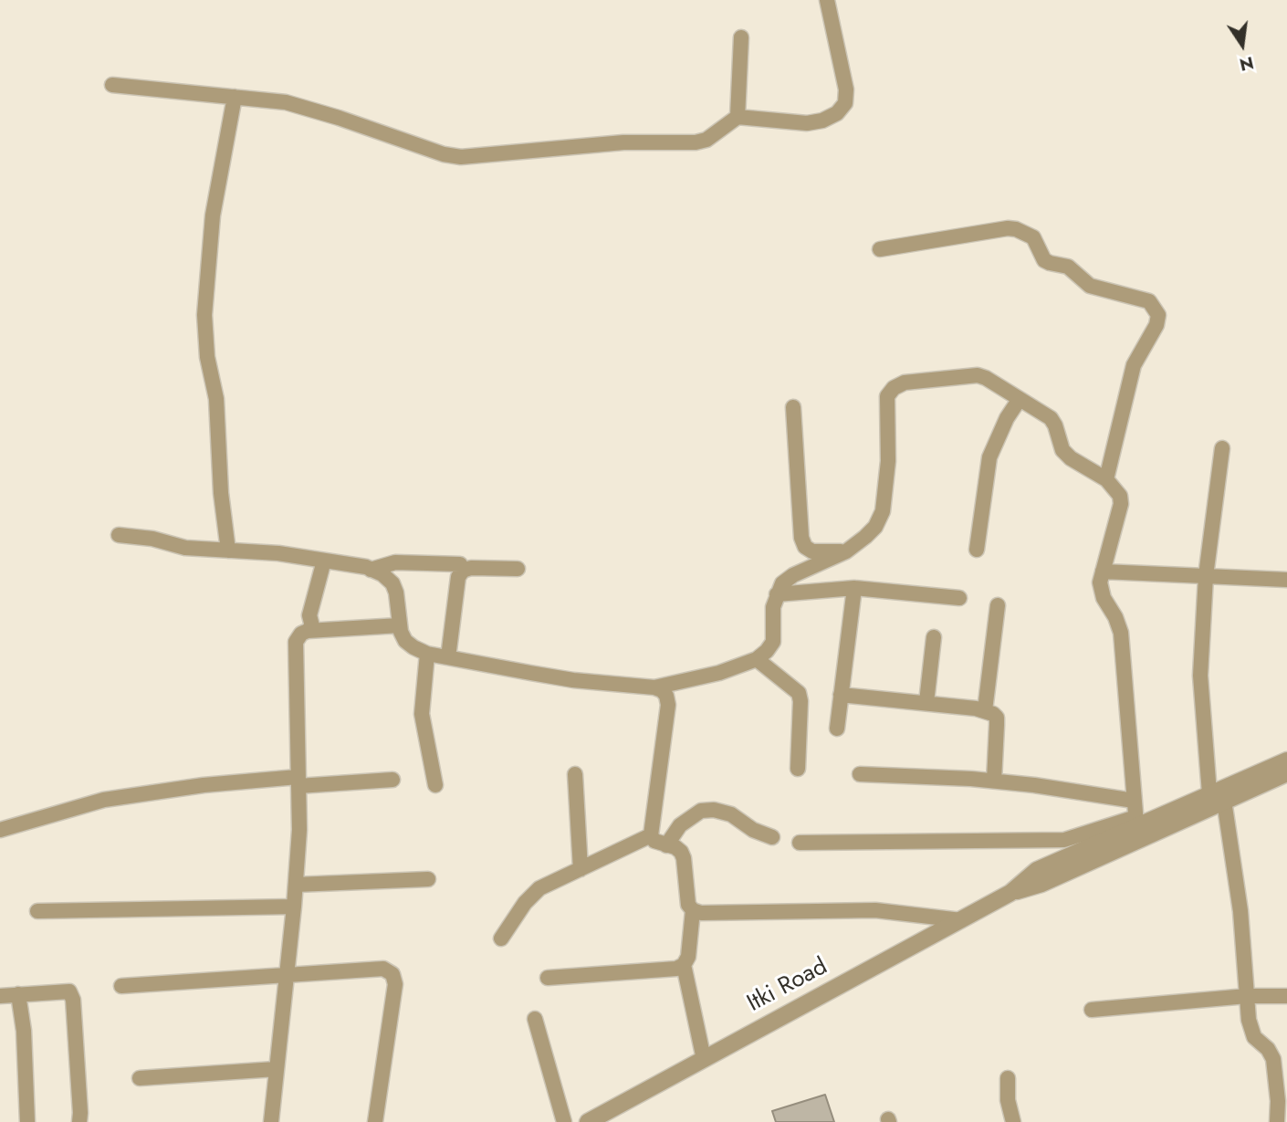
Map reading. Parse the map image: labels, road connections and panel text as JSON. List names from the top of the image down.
{
  "streets": {
    "street": ["Itki Road"]
  },
  "north": "bottom"
}
